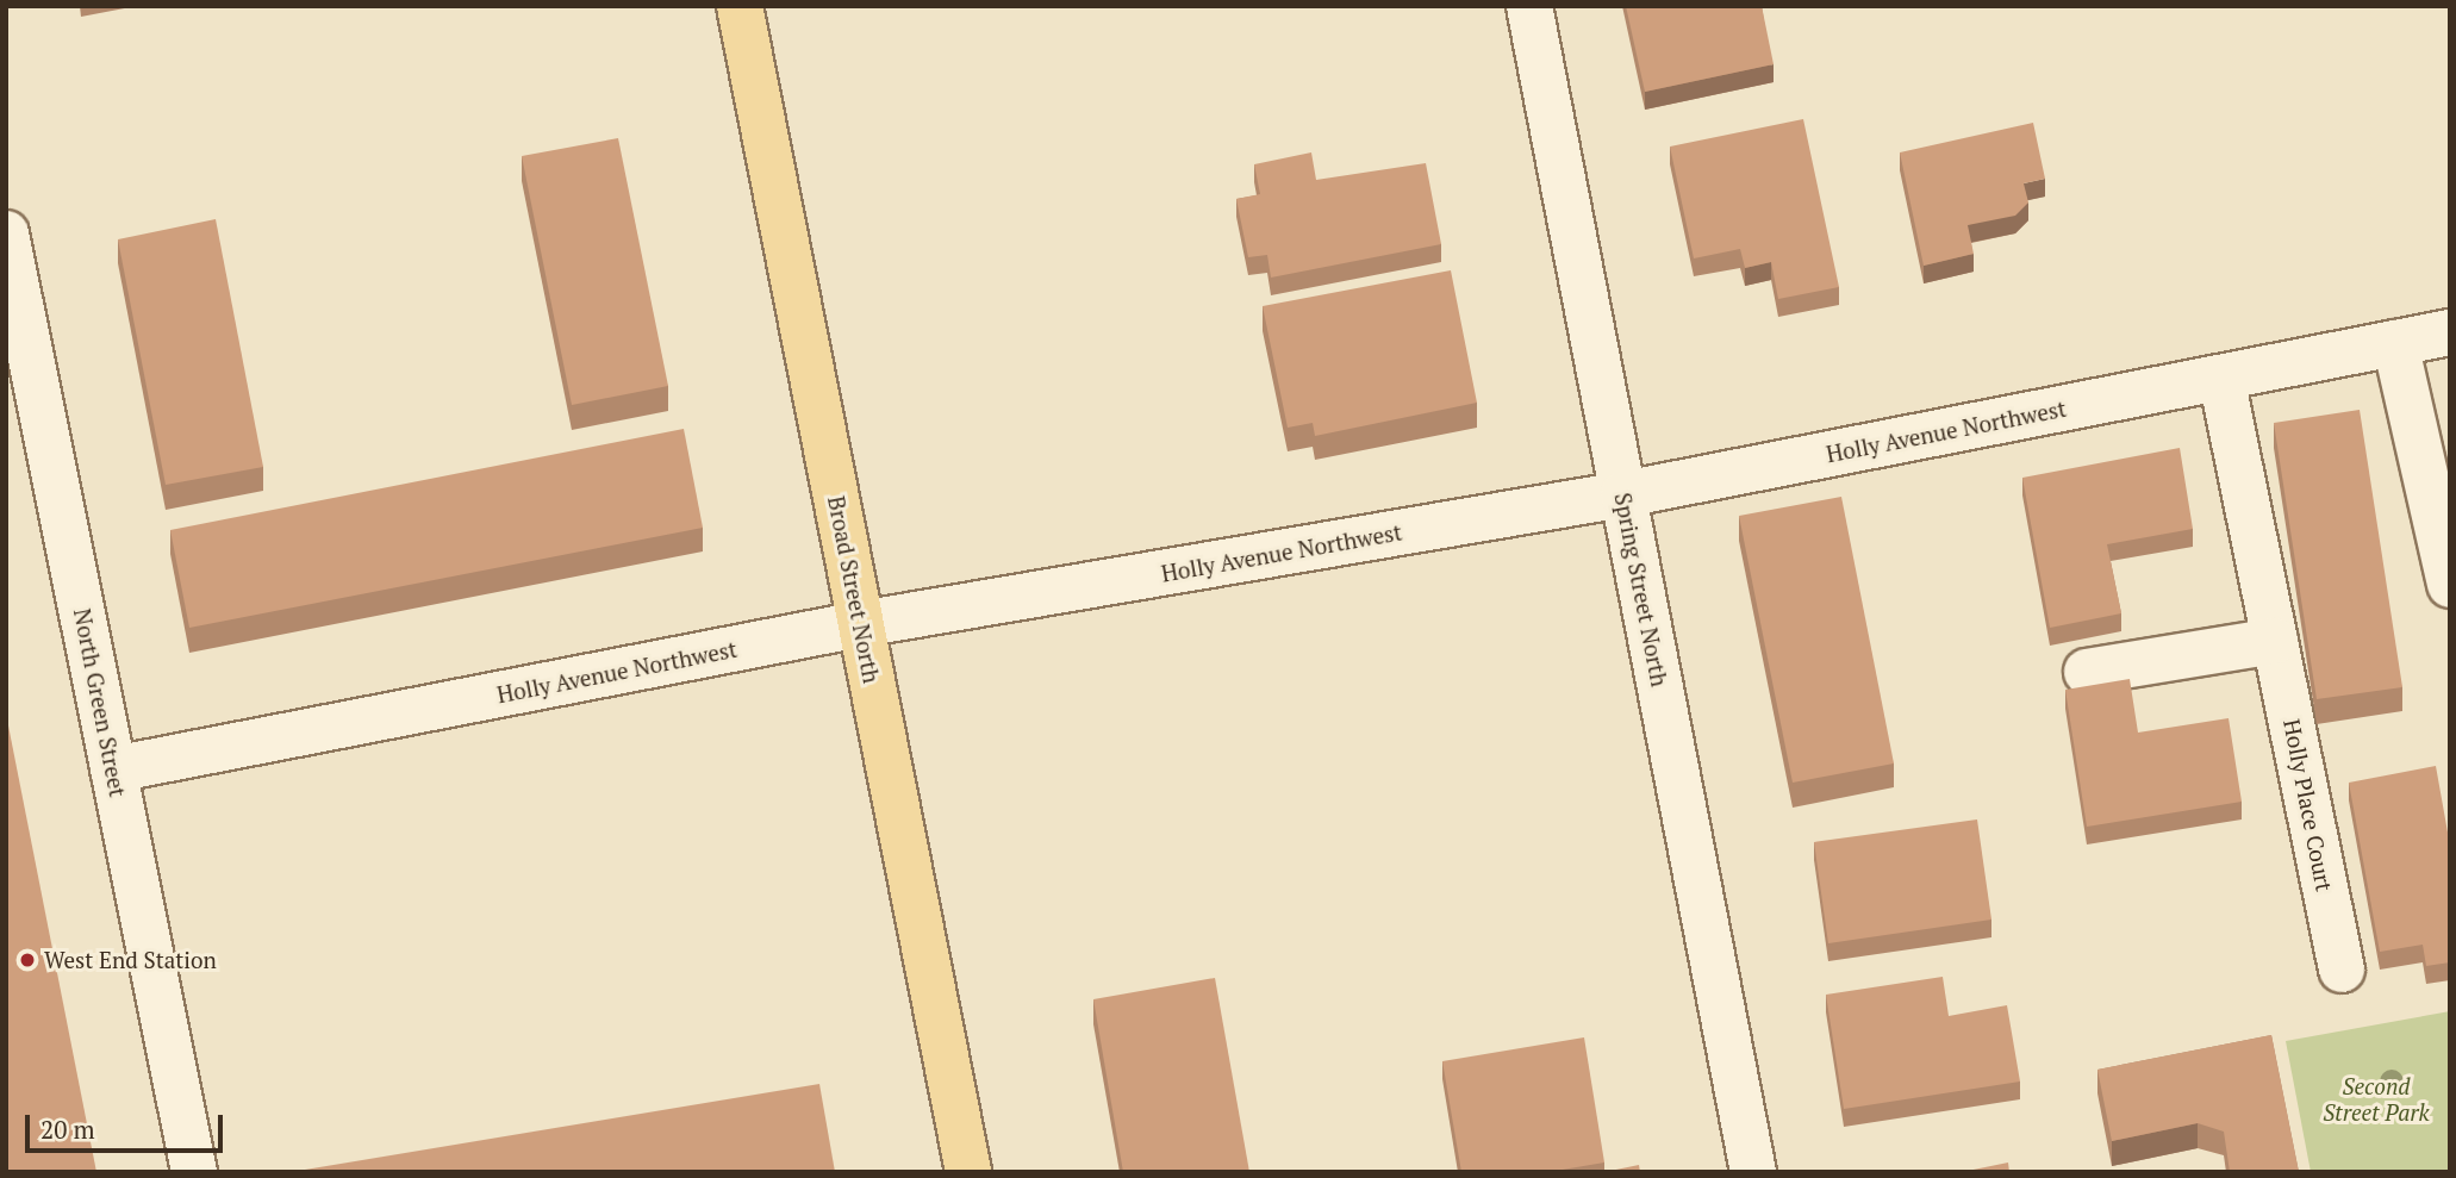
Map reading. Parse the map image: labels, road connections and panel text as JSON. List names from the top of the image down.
{
  "streets": {
    "main road": ["Broad Street North"],
    "street": [
      "Holly Avenue Northwest",
      "Spring Street North",
      "North Green Street",
      "Holly Place Court"
    ]
  },
  "crossings": [
    ["Holly Avenue Northwest", "Broad Street North"],
    ["Holly Avenue Northwest", "Spring Street North"],
    ["Holly Avenue Northwest", "North Green Street"],
    ["Holly Avenue Northwest", "Holly Place Court"]
  ],
  "parks": ["Second Street Park"],
  "places": ["West End Station"],
  "scale_bar": "20 m"
}
